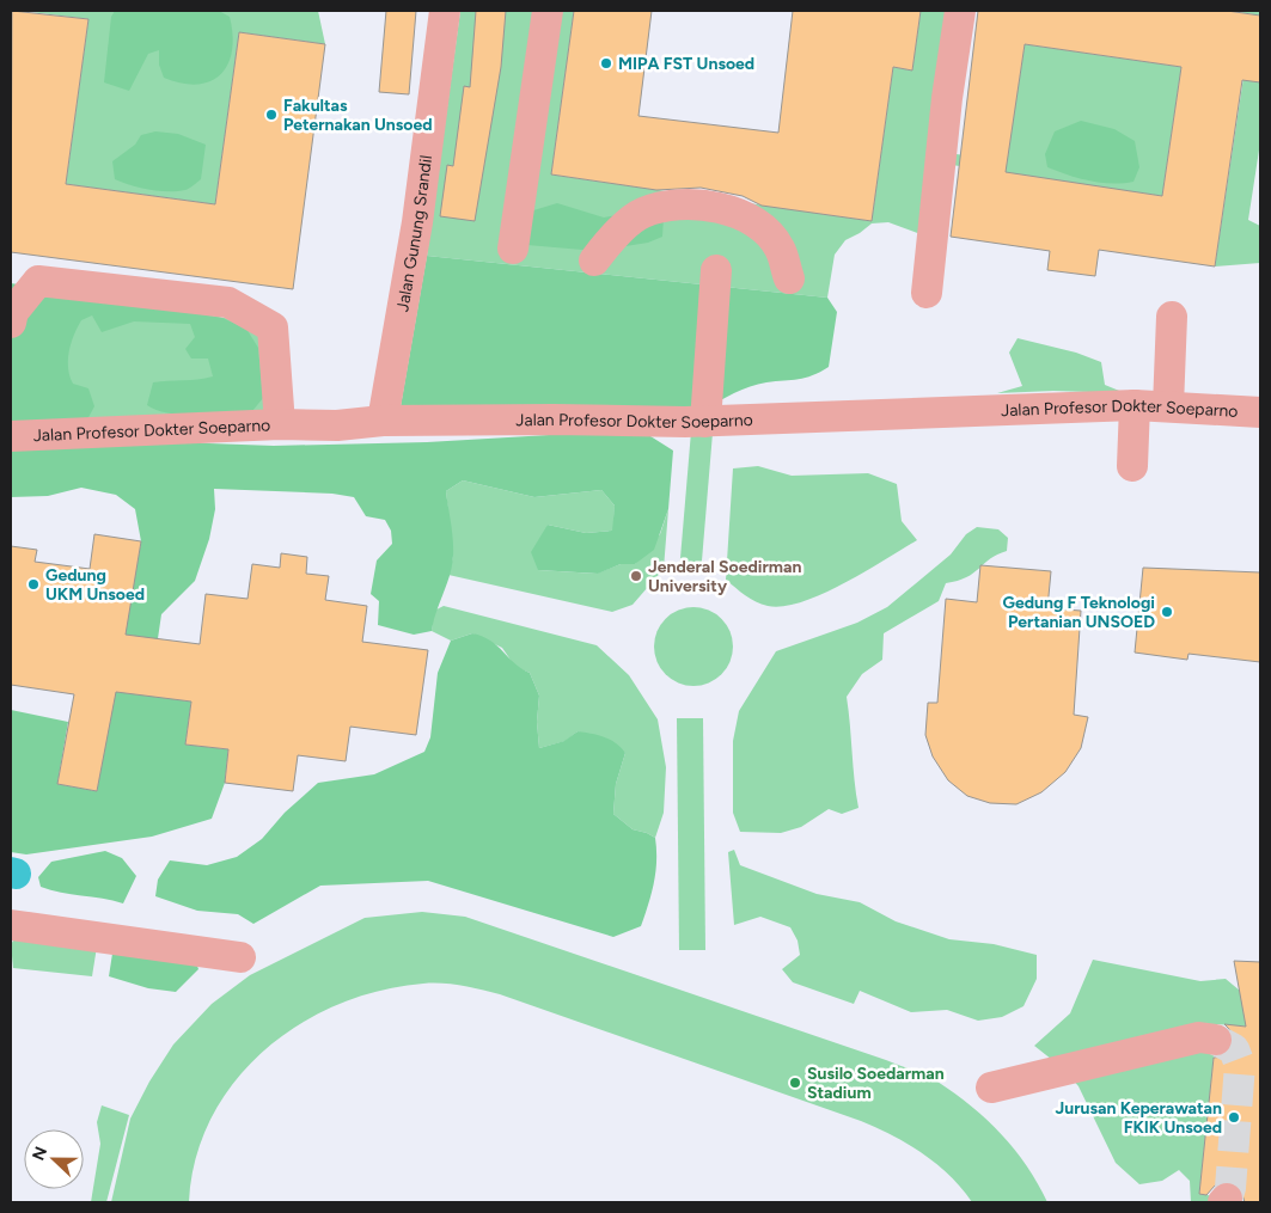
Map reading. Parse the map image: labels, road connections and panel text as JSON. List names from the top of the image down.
{
  "streets": {
    "street": ["Jalan Gunung Srandil", "Jalan Profesor Dokter Soeparno"]
  },
  "crossings": [
    ["Jalan Gunung Srandil", "Jalan Profesor Dokter Soeparno"]
  ],
  "places": [
    "MIPA FST Unsoed",
    "Fakultas Peternakan Unsoed",
    "Jenderal Soedirman University",
    "Gedung UKM Unsoed",
    "Gedung F Teknologi Pertanian UNSOED",
    "Susilo Soedarman Stadium",
    "Jurusan Keperawatan FKIK Unsoed"
  ],
  "north": "left"
}
